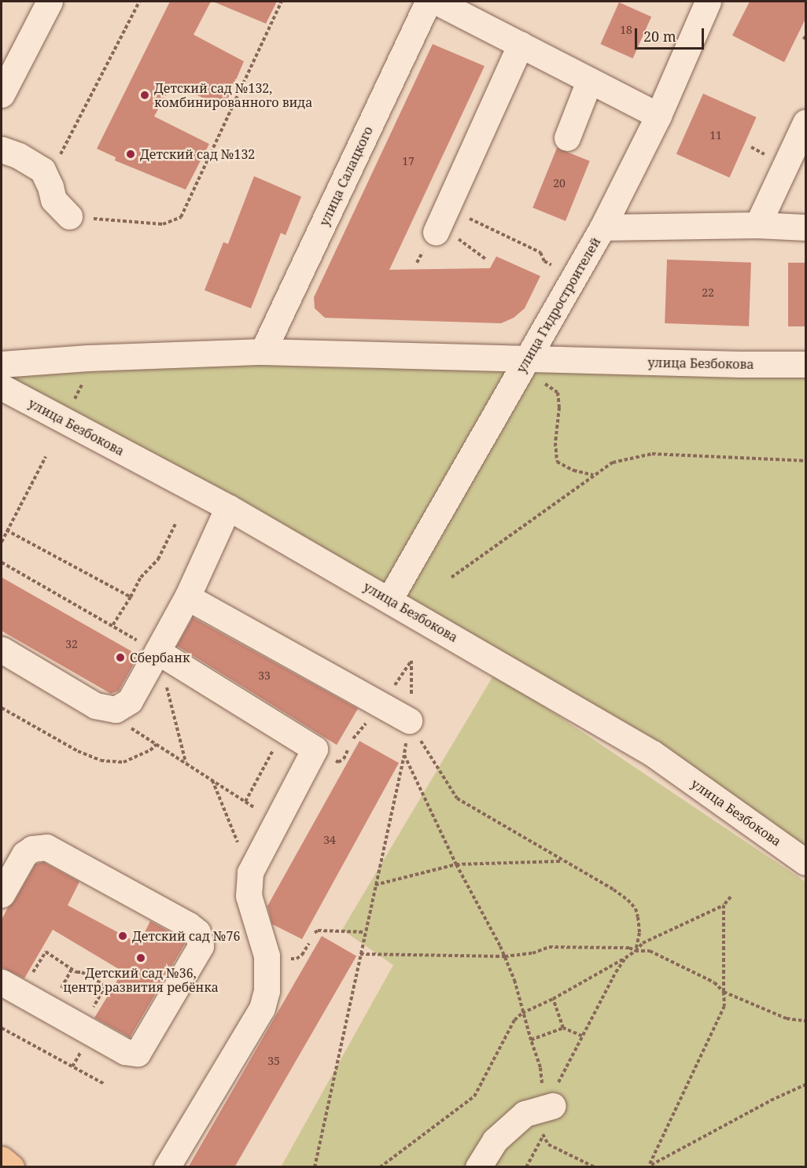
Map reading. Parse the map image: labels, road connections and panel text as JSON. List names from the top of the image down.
{
  "streets": {
    "street": ["улица Салацкого", "улица Гидростроителей", "улица Безбокова"]
  },
  "crossings": [
    ["улица Салацкого", "улица Безбокова"],
    ["улица Гидростроителей", "улица Безбокова"]
  ],
  "places": [
    "Детский сад №132, комбинированного вида",
    "Детский сад №132",
    "Сбербанк",
    "Детский сад №76",
    "Детский сад №36, центр развития ребёнка"
  ],
  "house_numbers": [
    "18",
    "11",
    "17",
    "20",
    "22",
    "32",
    "33",
    "34",
    "35"
  ],
  "scale_bar": "20 m"
}
